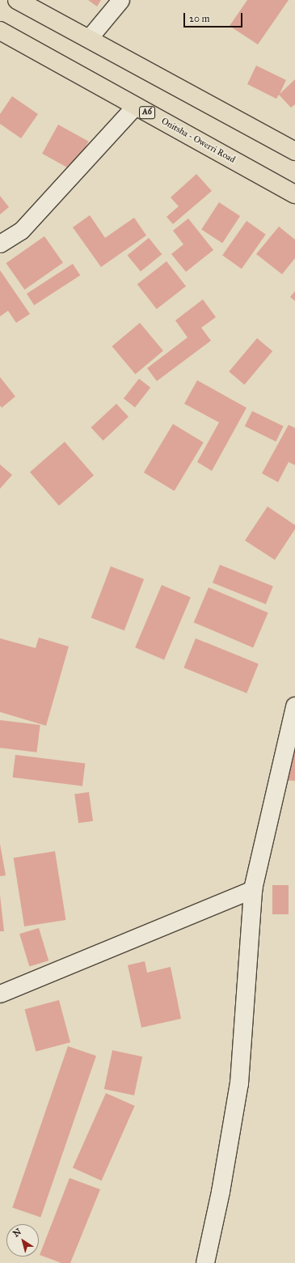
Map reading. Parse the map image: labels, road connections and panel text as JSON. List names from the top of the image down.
{
  "streets": {
    "highway": ["A6", "Onitsha - Owerri Road"]
  },
  "scale_bar": "20 m",
  "north": "top left"
}
